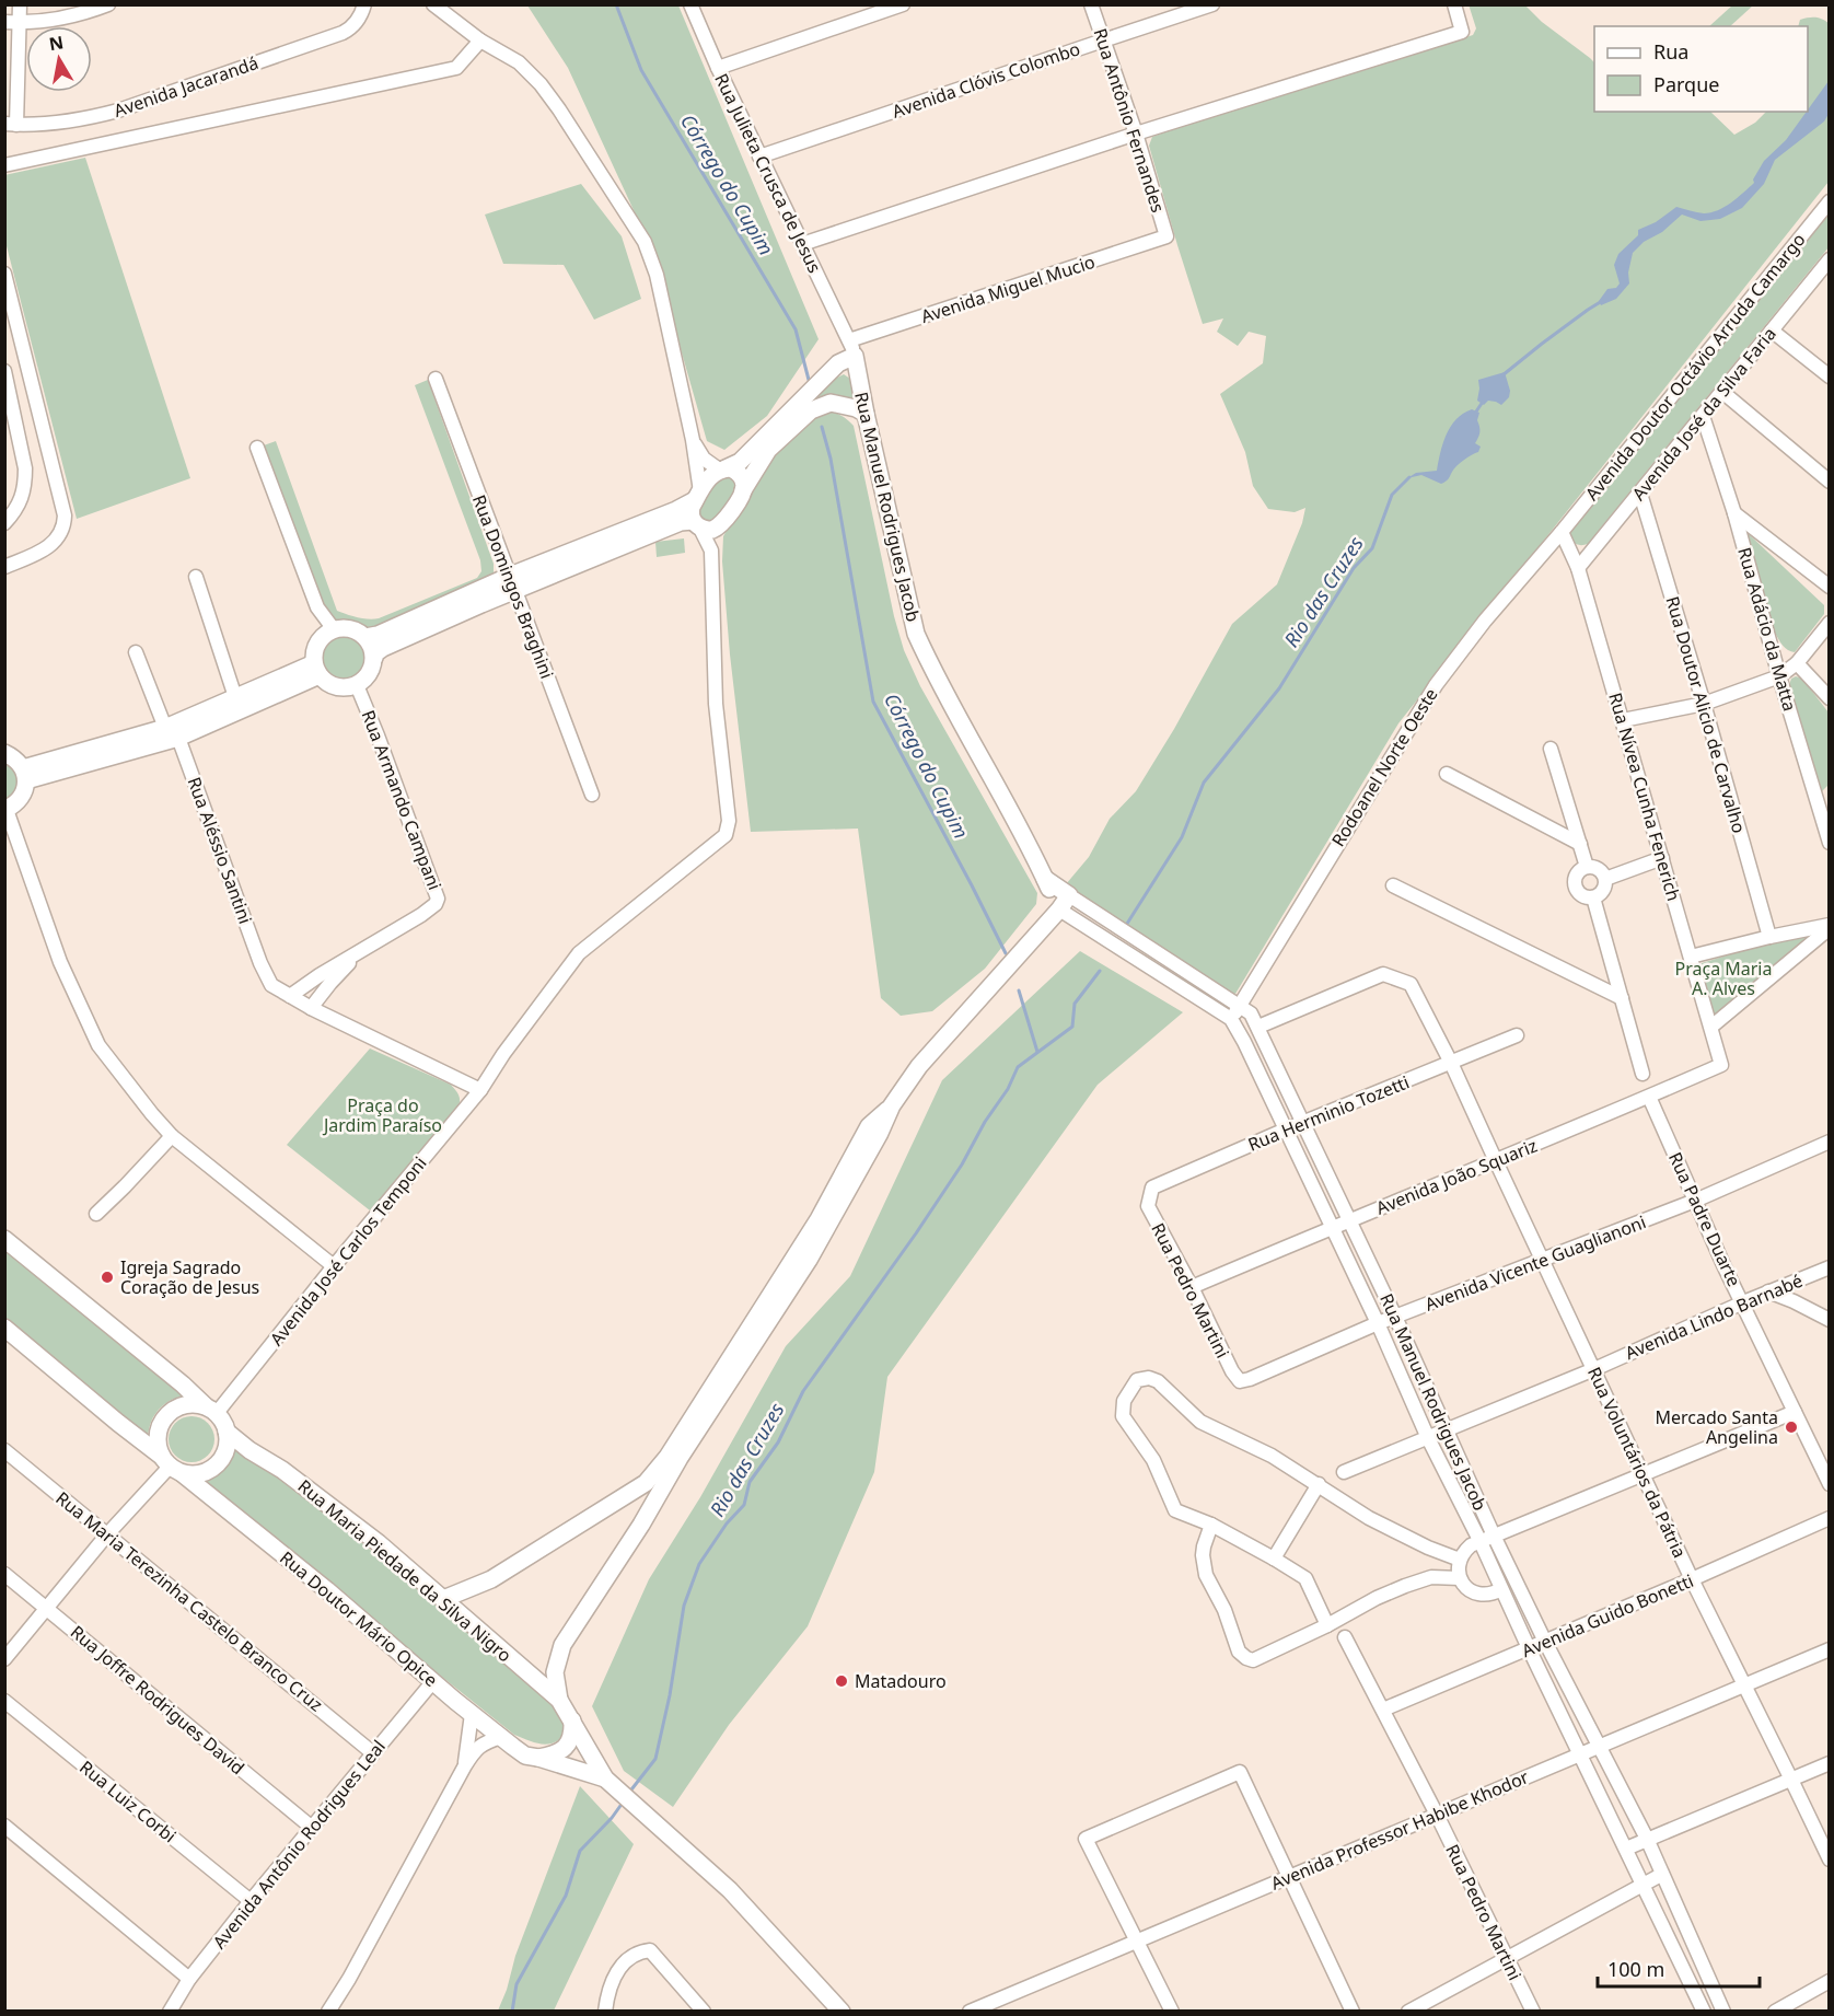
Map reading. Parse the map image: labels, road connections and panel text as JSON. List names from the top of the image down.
{
  "streets": {
    "street": [
      "Avenida Clóvis Colombo",
      "Avenida Jacarandá",
      "Rua Antônio Fernandes",
      "Rua Julieta Crusca de Jesus",
      "Avenida Miguel Mucio",
      "Avenida Doutor Octávio Arruda Camargo",
      "Avenida José da Silva Faria",
      "Rua Manuel Rodrigues Jacob",
      "Rua Domingos Braghini",
      "Rua Adácio da Matta",
      "Rua Doutor Alicio de Carvalho",
      "Rodoanel Norte Oeste",
      "Rua Nívea Cunha Fenerich",
      "Rua Armando Campani",
      "Rua Aléssio Santini",
      "Rua Herminio Tozetti",
      "Avenida João Squariz",
      "Rua Padre Duarte",
      "Avenida José Carlos Temponi",
      "Avenida Vicente Guaglianoni",
      "Rua Pedro Martini",
      "Avenida Lindo Barnabé",
      "Rua Voluntários da Pátria",
      "Rua Maria Piedade da Silva Nigro",
      "Rua Maria Terezinha Castelo Branco Cruz",
      "Avenida Guido Bonetti",
      "Rua Doutor Mário Opice",
      "Rua Joffre Rodrigues David",
      "Rua Luiz Corbi",
      "Avenida Professor Habibe Khodor",
      "Avenida Antônio Rodrigues Leal"
    ]
  },
  "crossings": [
    ["Avenida Clóvis Colombo", "Rua Antônio Fernandes"],
    ["Avenida Clóvis Colombo", "Rua Julieta Crusca de Jesus"],
    ["Rua Antônio Fernandes", "Avenida Miguel Mucio"],
    ["Rua Julieta Crusca de Jesus", "Avenida Miguel Mucio"],
    ["Rua Julieta Crusca de Jesus", "Rua Manuel Rodrigues Jacob"],
    ["Avenida Miguel Mucio", "Rua Manuel Rodrigues Jacob"],
    ["Avenida Doutor Octávio Arruda Camargo", "Rodoanel Norte Oeste"],
    ["Avenida Doutor Octávio Arruda Camargo", "Rua Nívea Cunha Fenerich"],
    ["Avenida José da Silva Faria", "Rua Adácio da Matta"],
    ["Avenida José da Silva Faria", "Rua Doutor Alicio de Carvalho"],
    ["Avenida José da Silva Faria", "Rua Nívea Cunha Fenerich"],
    ["Rua Manuel Rodrigues Jacob", "Rodoanel Norte Oeste"],
    ["Rua Manuel Rodrigues Jacob", "Rua Herminio Tozetti"],
    ["Rua Manuel Rodrigues Jacob", "Avenida João Squariz"],
    ["Rua Manuel Rodrigues Jacob", "Avenida Vicente Guaglianoni"],
    ["Rua Manuel Rodrigues Jacob", "Avenida Lindo Barnabé"],
    ["Rua Manuel Rodrigues Jacob", "Rua Voluntários da Pátria"],
    ["Rua Manuel Rodrigues Jacob", "Avenida Guido Bonetti"],
    ["Rua Manuel Rodrigues Jacob", "Avenida Professor Habibe Khodor"],
    ["Rodoanel Norte Oeste", "Rua Nívea Cunha Fenerich"],
    ["Rua Nívea Cunha Fenerich", "Avenida João Squariz"],
    ["Rua Armando Campani", "Rua Aléssio Santini"],
    ["Rua Aléssio Santini", "Avenida José Carlos Temponi"],
    ["Rua Herminio Tozetti", "Rua Pedro Martini"],
    ["Rua Herminio Tozetti", "Rua Voluntários da Pátria"],
    ["Avenida João Squariz", "Rua Padre Duarte"],
    ["Avenida João Squariz", "Rua Pedro Martini"],
    ["Avenida João Squariz", "Rua Voluntários da Pátria"],
    ["Rua Padre Duarte", "Avenida Vicente Guaglianoni"],
    ["Rua Padre Duarte", "Avenida Lindo Barnabé"],
    ["Avenida José Carlos Temponi", "Rua Maria Piedade da Silva Nigro"],
    ["Avenida José Carlos Temponi", "Rua Doutor Mário Opice"],
    ["Avenida Vicente Guaglianoni", "Rua Pedro Martini"],
    ["Avenida Vicente Guaglianoni", "Rua Voluntários da Pátria"],
    ["Rua Pedro Martini", "Avenida Guido Bonetti"],
    ["Rua Pedro Martini", "Avenida Professor Habibe Khodor"],
    ["Avenida Lindo Barnabé", "Rua Voluntários da Pátria"],
    ["Rua Voluntários da Pátria", "Avenida Guido Bonetti"],
    ["Rua Voluntários da Pátria", "Avenida Professor Habibe Khodor"],
    ["Rua Maria Piedade da Silva Nigro", "Rua Doutor Mário Opice"],
    ["Rua Maria Terezinha Castelo Branco Cruz", "Avenida Antônio Rodrigues Leal"],
    ["Rua Doutor Mário Opice", "Avenida Antônio Rodrigues Leal"],
    ["Rua Joffre Rodrigues David", "Avenida Antônio Rodrigues Leal"],
    ["Rua Luiz Corbi", "Avenida Antônio Rodrigues Leal"]
  ],
  "water": ["Córrego do Cupim", "Rio das Cruzes"],
  "parks": ["Praça Maria A. Alves", "Praça do Jardim Paraíso"],
  "places": ["Igreja Sagrado Coração de Jesus", "Mercado Santa Angelina", "Matadouro"],
  "legend": ["Rua", "Parque"],
  "scale_bar": "100 m",
  "north": "top"
}
